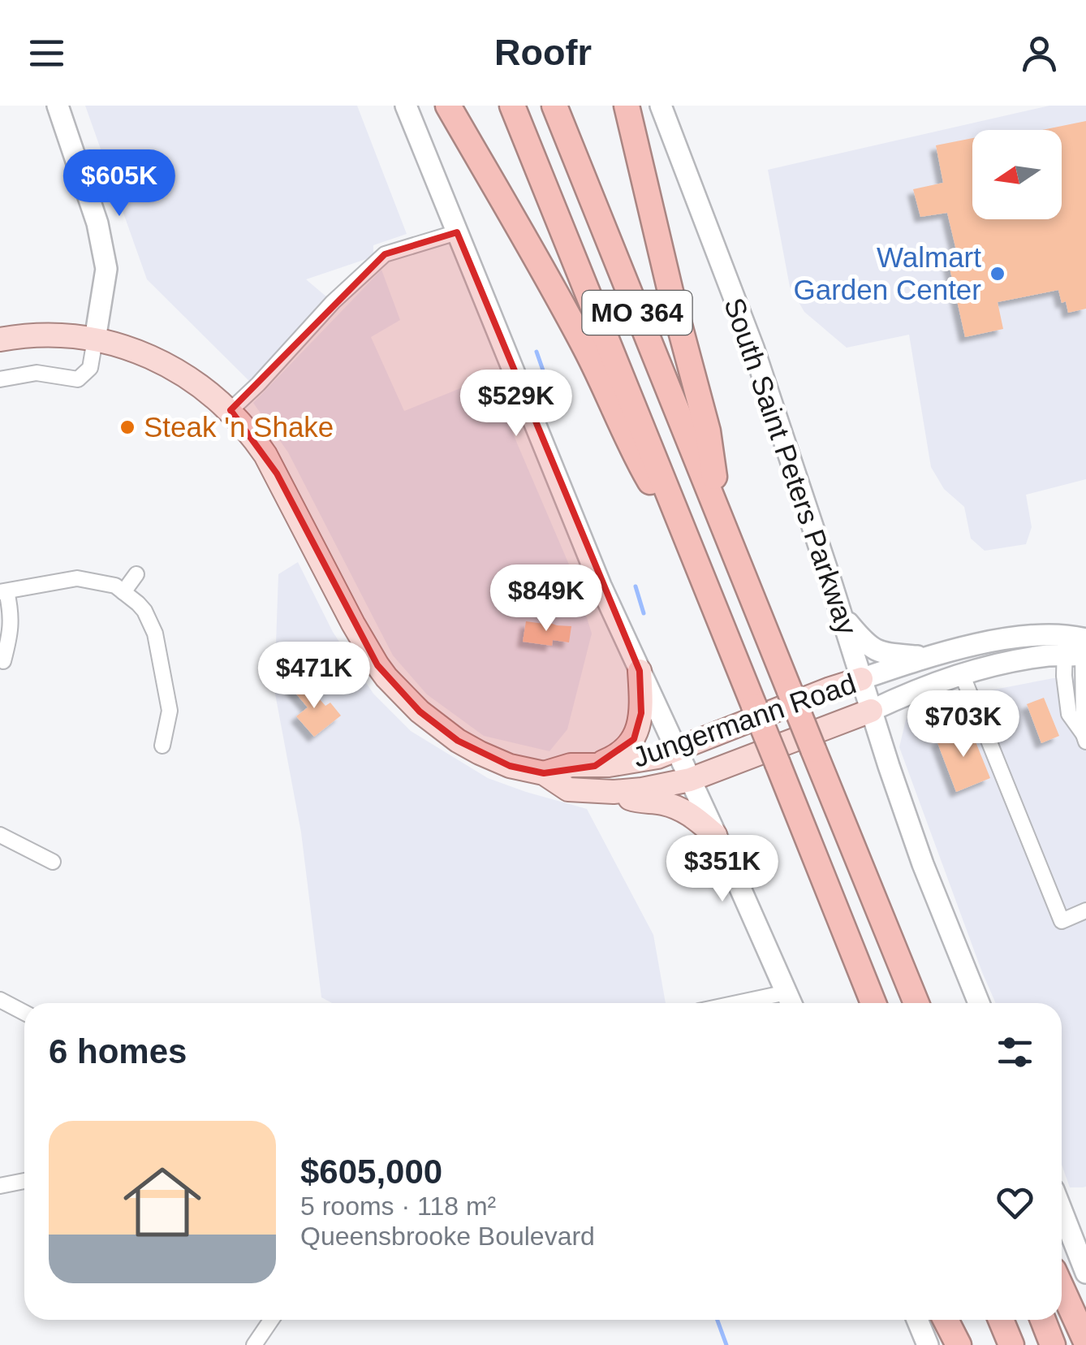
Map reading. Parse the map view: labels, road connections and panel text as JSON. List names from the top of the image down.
{
  "streets": {
    "highway": ["MO 364"],
    "main road": ["South Saint Peters Parkway", "Jungermann Road"]
  },
  "crossings": [
    ["South Saint Peters Parkway", "Jungermann Road"]
  ],
  "places": ["Walmart Garden Center", "Steak 'n Shake"],
  "north": "left",
  "page": {
    "header": "Roofr",
    "price": [
      "$605K",
      "$529K",
      "$849K",
      "$471K",
      "$703K",
      "$351K"
    ],
    "heading": "6 homes",
    "list": [
      {
        "name": "$605,000",
        "note": "5 rooms · 118 m² · Queensbrooke Boulevard"
      }
    ]
  }
}
